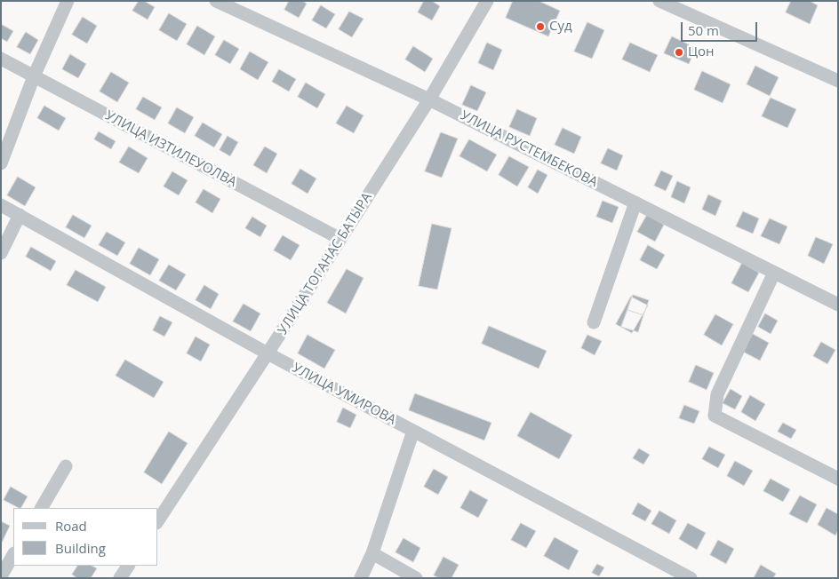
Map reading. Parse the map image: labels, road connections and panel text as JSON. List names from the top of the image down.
{
  "streets": {
    "street": [
      "УЛИЦА ИЗТИЛЕУОЛВА",
      "УЛИЦА РУСТЕМБЕКОВА",
      "УЛИЦА ТОГАНАС БАТЫРА",
      "УЛИЦА УМИРОВА"
    ]
  },
  "crossings": [
    ["УЛИЦА ИЗТИЛЕУОЛВА", "УЛИЦА ТОГАНАС БАТЫРА"],
    ["УЛИЦА РУСТЕМБЕКОВА", "УЛИЦА ТОГАНАС БАТЫРА"],
    ["УЛИЦА ТОГАНАС БАТЫРА", "УЛИЦА УМИРОВА"]
  ],
  "places": ["Суд", "Цон"],
  "legend": ["Road", "Building"],
  "scale_bar": "50 m"
}
